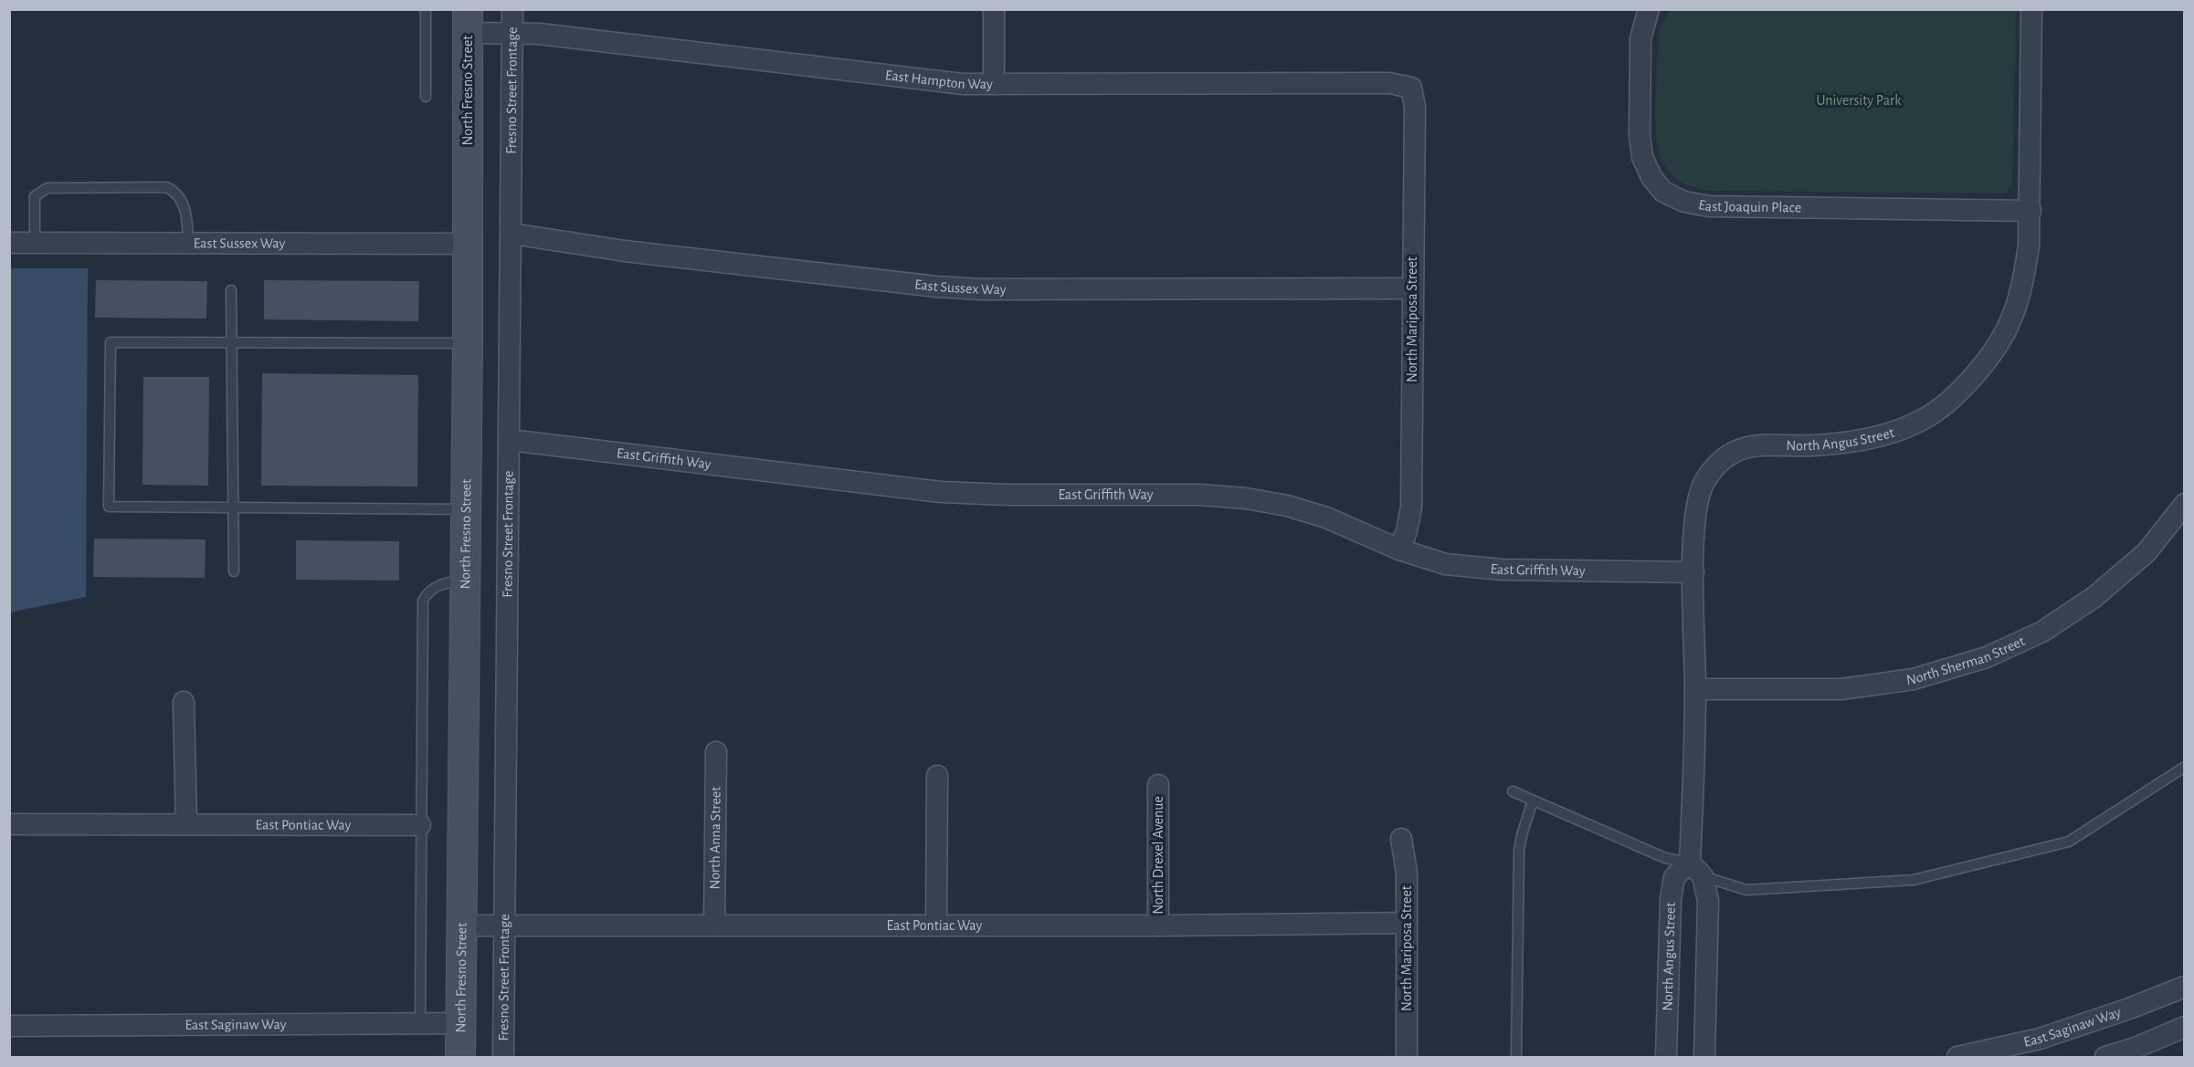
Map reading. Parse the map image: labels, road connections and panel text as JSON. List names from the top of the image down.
{
  "streets": {
    "main road": ["North Fresno Street"],
    "street": [
      "East Hampton Way",
      "Fresno Street Frontage",
      "East Joaquin Place",
      "East Sussex Way",
      "North Mariposa Street",
      "North Angus Street",
      "East Griffith Way",
      "North Sherman Street",
      "East Pontiac Way",
      "North Anna Street",
      "North Drexel Avenue",
      "East Saginaw Way"
    ]
  },
  "crossings": [
    ["East Hampton Way", "North Fresno Street"],
    ["East Hampton Way", "Fresno Street Frontage"],
    ["East Hampton Way", "North Mariposa Street"],
    ["North Fresno Street", "East Sussex Way"],
    ["North Fresno Street", "East Pontiac Way"],
    ["North Fresno Street", "East Saginaw Way"],
    ["Fresno Street Frontage", "East Sussex Way"],
    ["Fresno Street Frontage", "East Griffith Way"],
    ["Fresno Street Frontage", "East Pontiac Way"],
    ["East Joaquin Place", "North Angus Street"],
    ["East Sussex Way", "North Mariposa Street"],
    ["North Mariposa Street", "East Griffith Way"],
    ["North Mariposa Street", "East Pontiac Way"],
    ["North Angus Street", "East Griffith Way"],
    ["North Angus Street", "North Sherman Street"],
    ["East Pontiac Way", "North Anna Street"],
    ["East Pontiac Way", "North Drexel Avenue"]
  ],
  "parks": ["University Park"]
}
